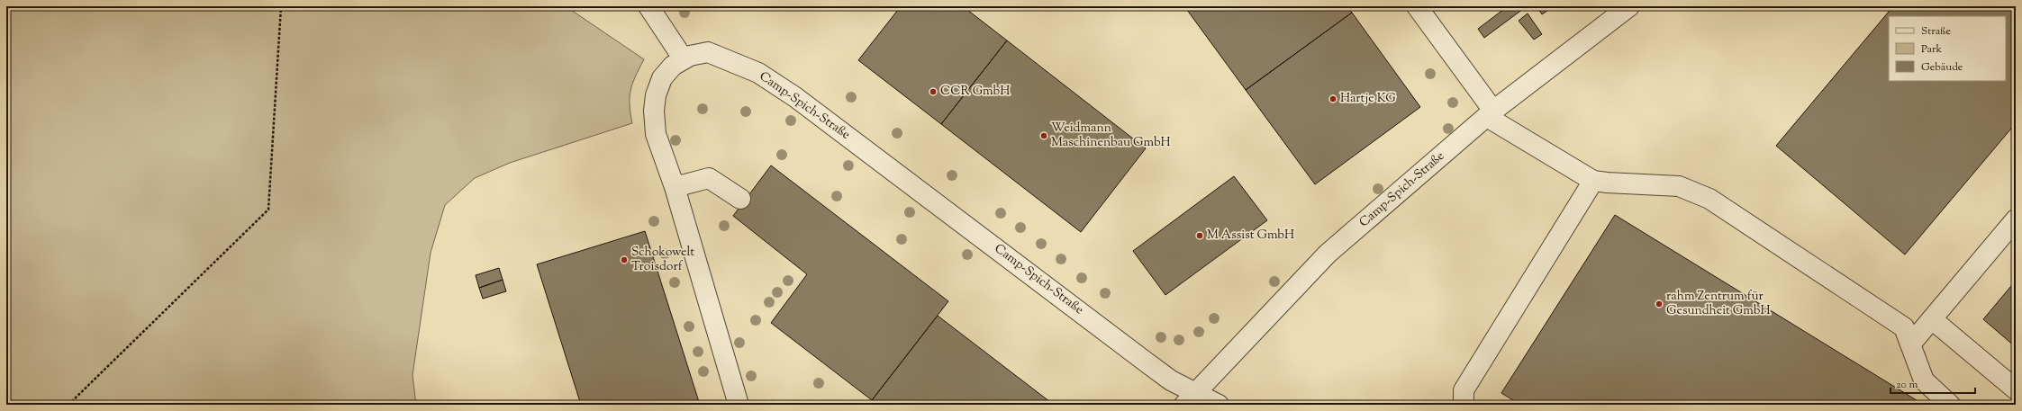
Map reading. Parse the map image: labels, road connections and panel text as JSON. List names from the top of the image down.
{
  "streets": {
    "street": ["Camp-Spich-Straße"]
  },
  "places": [
    "CCR GmbH",
    "Hartje KG",
    "Weidmann Maschinenbau GmbH",
    "M Assist GmbH",
    "Schokowelt Troisdorf",
    "rahm Zentrum für Gesundheit GmbH"
  ],
  "legend": ["Straße", "Park", "Gebäude"],
  "scale_bar": "20 m"
}
